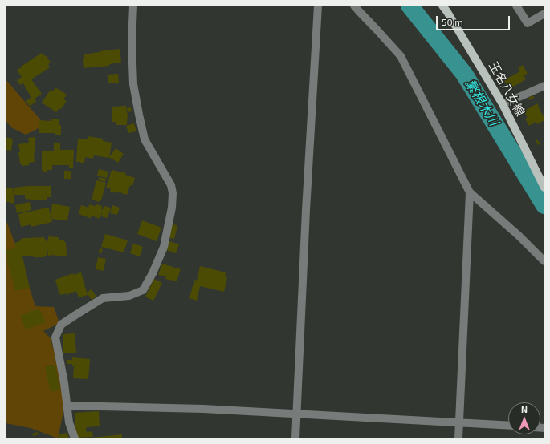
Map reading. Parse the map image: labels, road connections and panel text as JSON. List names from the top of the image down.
{
  "streets": {
    "main road": ["玉名八女線"]
  },
  "water": ["繁根木川"],
  "scale_bar": "50 m",
  "north": "top"
}
